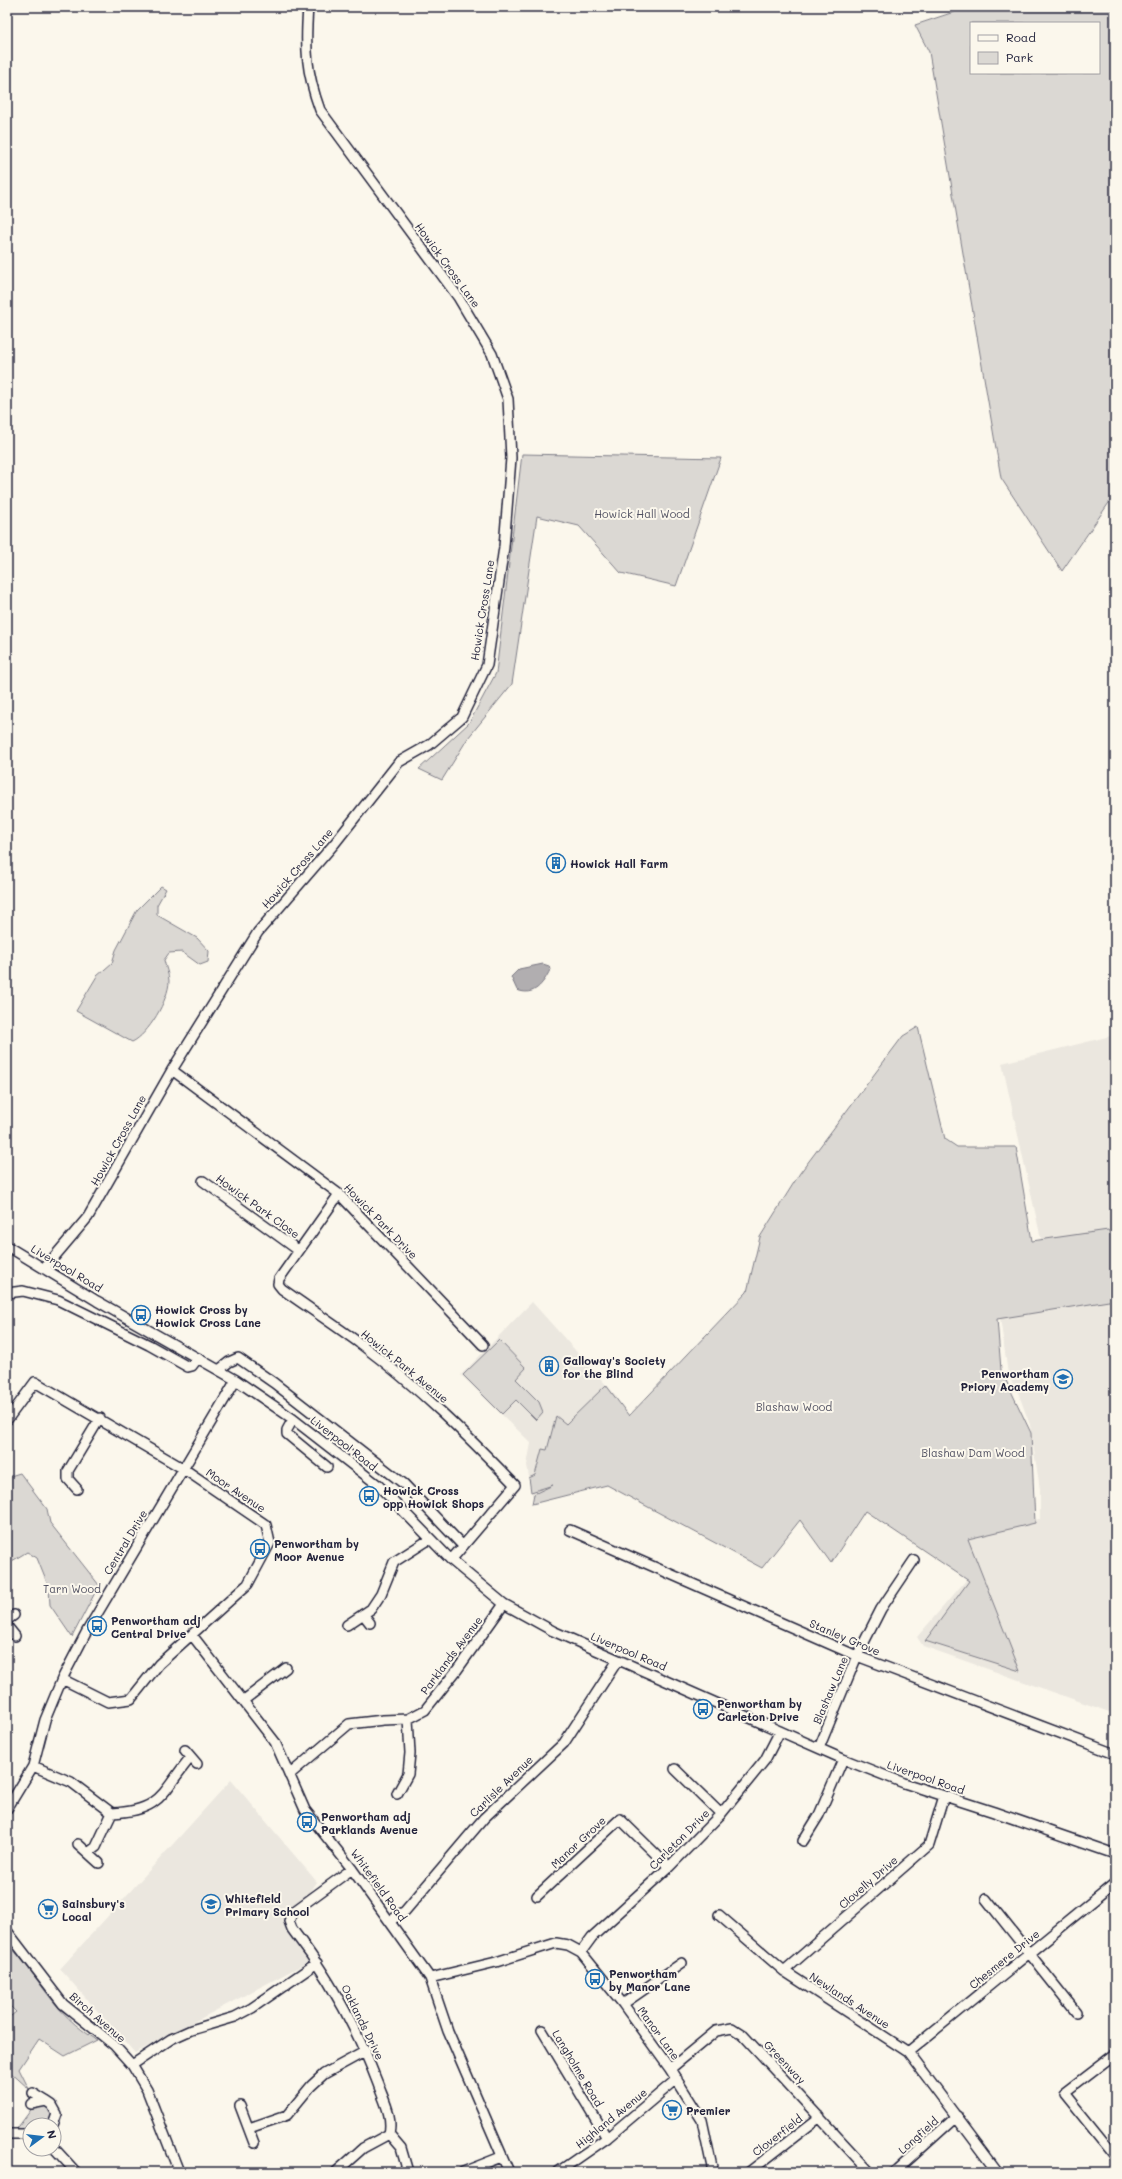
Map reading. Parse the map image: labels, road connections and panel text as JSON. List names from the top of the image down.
{
  "streets": {
    "street": [
      "Howick Cross Lane",
      "Howick Park Close",
      "Howick Park Drive",
      "Liverpool Road",
      "Howick Park Avenue",
      "Moor Avenue",
      "Central Drive",
      "Stanley Grove",
      "Parklands Avenue",
      "Blashaw Lane",
      "Carlisle Avenue",
      "Carleton Drive",
      "Manor Grove",
      "Clovelly Drive",
      "Whitefield Road",
      "Chesmere Drive",
      "Newlands Avenue",
      "Birch Avenue",
      "Oaklands Drive",
      "Manor Lane",
      "Greenway",
      "Langholme Road",
      "Highland Avenue",
      "Cloverfield",
      "Longfield"
    ]
  },
  "crossings": [
    ["Howick Cross Lane", "Howick Park Drive"],
    ["Howick Cross Lane", "Liverpool Road"],
    ["Howick Park Close", "Howick Park Avenue"],
    ["Howick Park Drive", "Howick Park Avenue"],
    ["Liverpool Road", "Howick Park Avenue"],
    ["Liverpool Road", "Central Drive"],
    ["Liverpool Road", "Parklands Avenue"],
    ["Liverpool Road", "Blashaw Lane"],
    ["Liverpool Road", "Carlisle Avenue"],
    ["Liverpool Road", "Carleton Drive"],
    ["Liverpool Road", "Clovelly Drive"],
    ["Moor Avenue", "Central Drive"],
    ["Moor Avenue", "Whitefield Road"],
    ["Stanley Grove", "Blashaw Lane"],
    ["Parklands Avenue", "Whitefield Road"],
    ["Carlisle Avenue", "Whitefield Road"],
    ["Carleton Drive", "Manor Grove"],
    ["Carleton Drive", "Manor Lane"],
    ["Clovelly Drive", "Newlands Avenue"],
    ["Whitefield Road", "Oaklands Drive"],
    ["Whitefield Road", "Manor Lane"],
    ["Chesmere Drive", "Newlands Avenue"],
    ["Newlands Avenue", "Longfield"],
    ["Manor Lane", "Greenway"],
    ["Manor Lane", "Highland Avenue"],
    ["Greenway", "Cloverfield"],
    ["Langholme Road", "Highland Avenue"]
  ],
  "parks": [
    "Howick Hall Wood",
    "Blashaw Wood",
    "Blashaw Dam Wood",
    "Tarn Wood"
  ],
  "places": {
    "building": ["Howick Hall Farm", "Galloway's Society for the Blind"],
    "bus stop": [
      "Howick Cross by Howick Cross Lane",
      "Howick Cross opp Howick Shops",
      "Penwortham by Moor Avenue",
      "Penwortham adj Central Drive",
      "Penwortham by Carleton Drive",
      "Penwortham adj Parklands Avenue",
      "Penwortham by Manor Lane"
    ],
    "school or university": ["Penwortham Priory Academy", "Whitefield Primary School"],
    "supermarket": ["Sainsbury's Local", "Premier"]
  },
  "legend": ["Road", "Park"],
  "north": "right"
}
